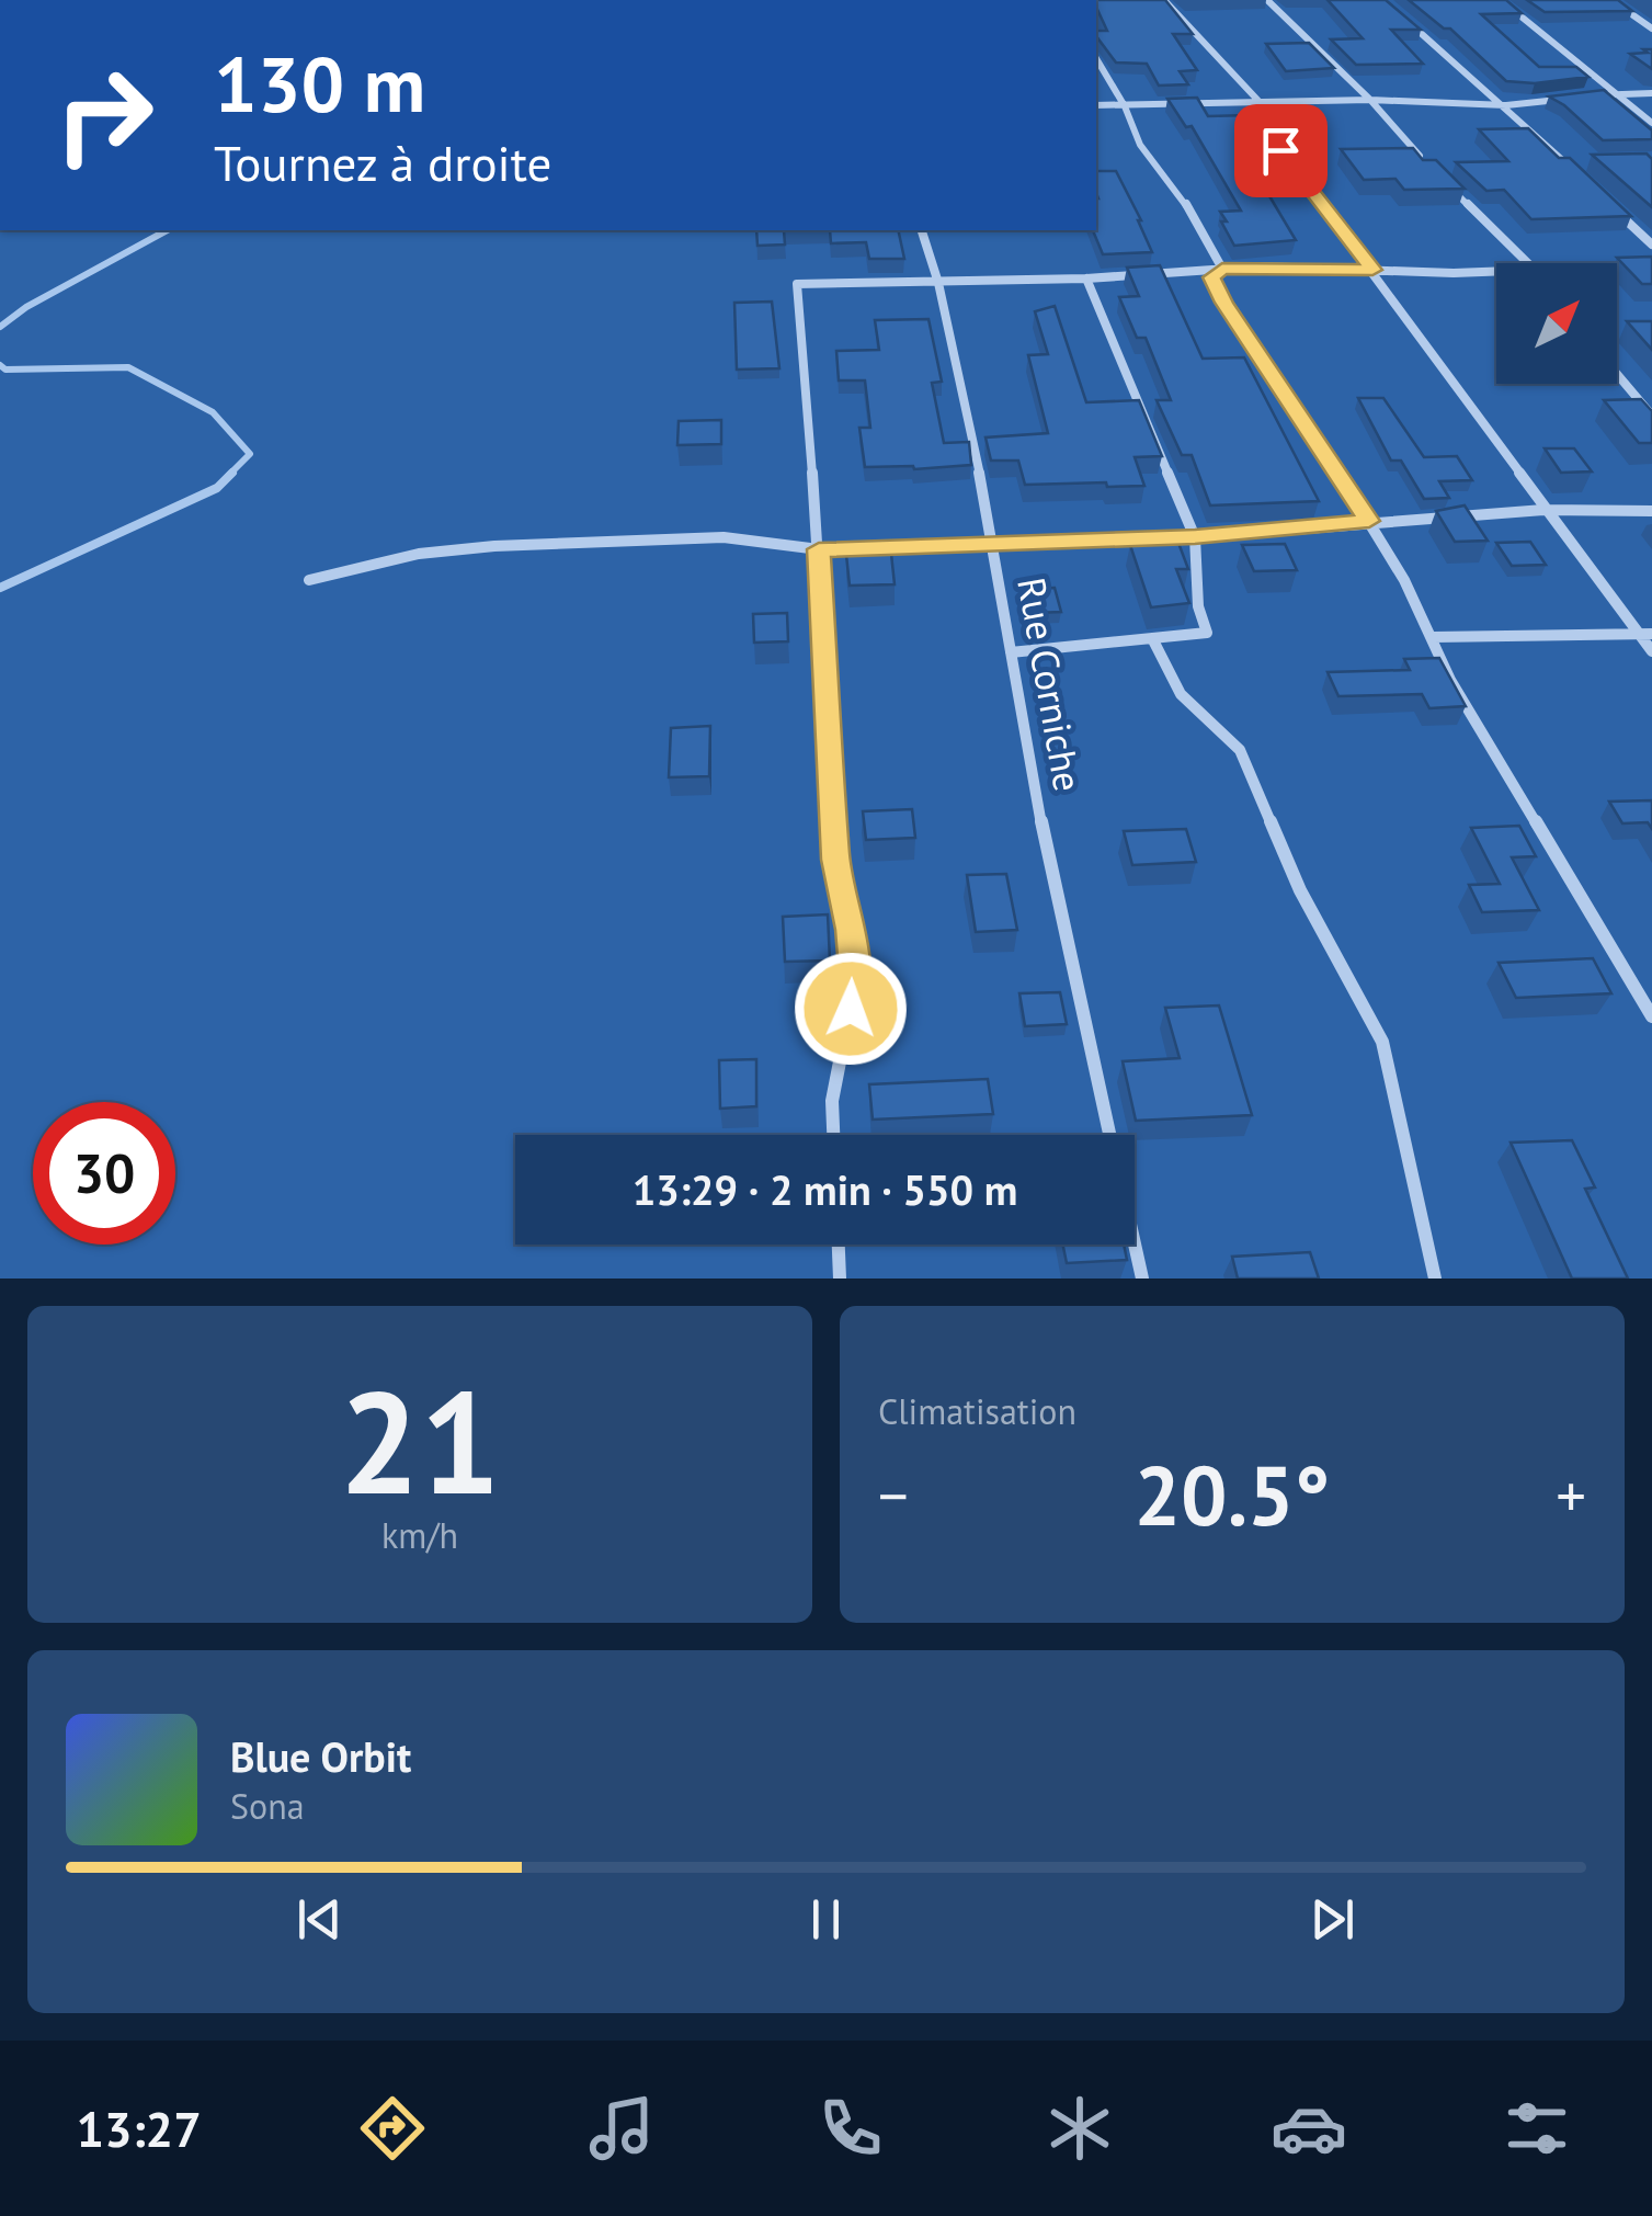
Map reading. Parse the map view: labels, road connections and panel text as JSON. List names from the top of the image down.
{
  "streets": {
    "street": ["Rue Corniche"]
  },
  "north": "top right",
  "page": {
    "turn": ["130 m", "Tournez à droite"],
    "limit": "30",
    "trip": "13:29 · 2 min · 550 m",
    "tile": [
      ["21", "km/h"],
      "Climatisation"
    ],
    "heat": ["−", "20.5°", "+"],
    "song": ["Blue Orbit", "Sona"],
    "tabs": "13:27"
  }
}
